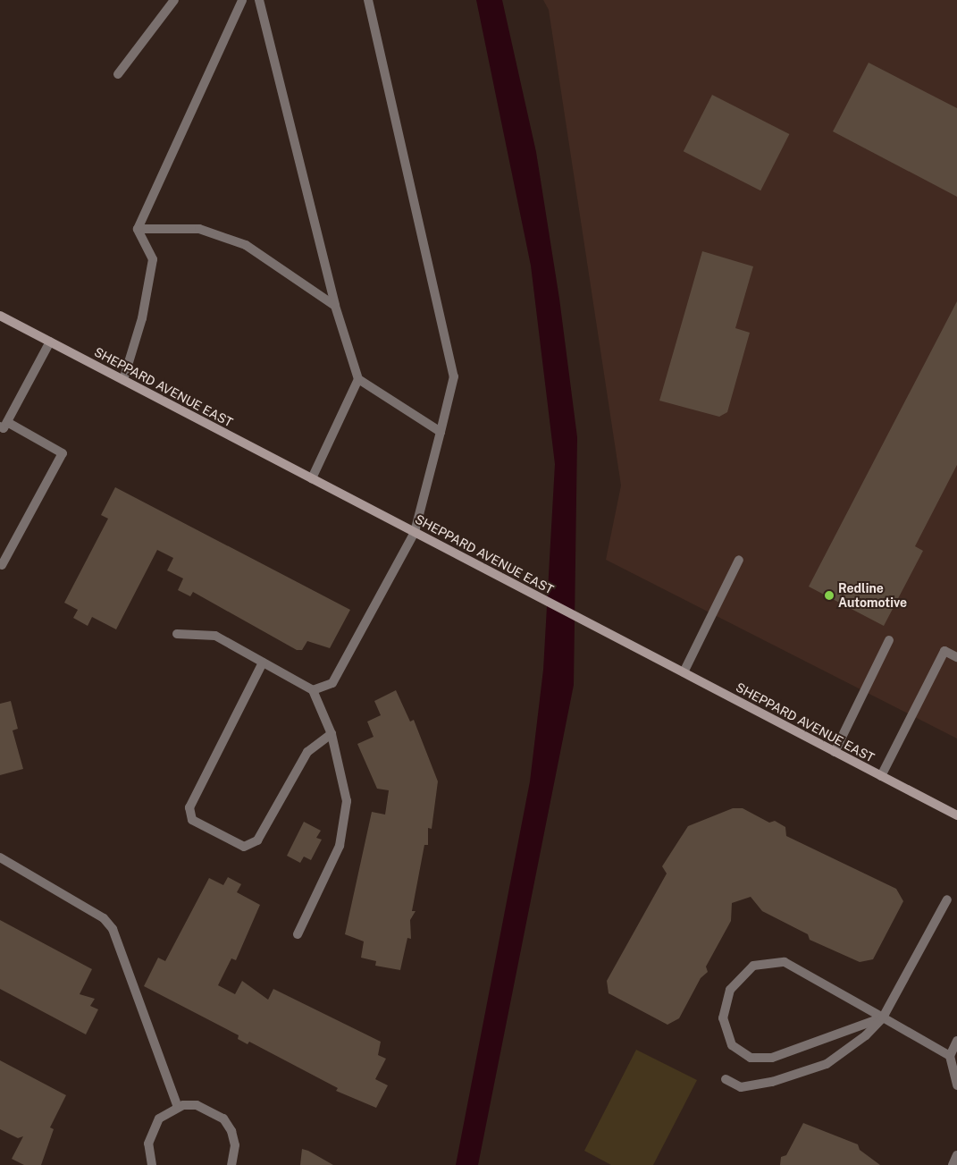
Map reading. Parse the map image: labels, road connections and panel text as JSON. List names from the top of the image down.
{
  "streets": {
    "main road": ["SHEPPARD AVENUE EAST"]
  },
  "places": ["Redline Automotive"]
}
